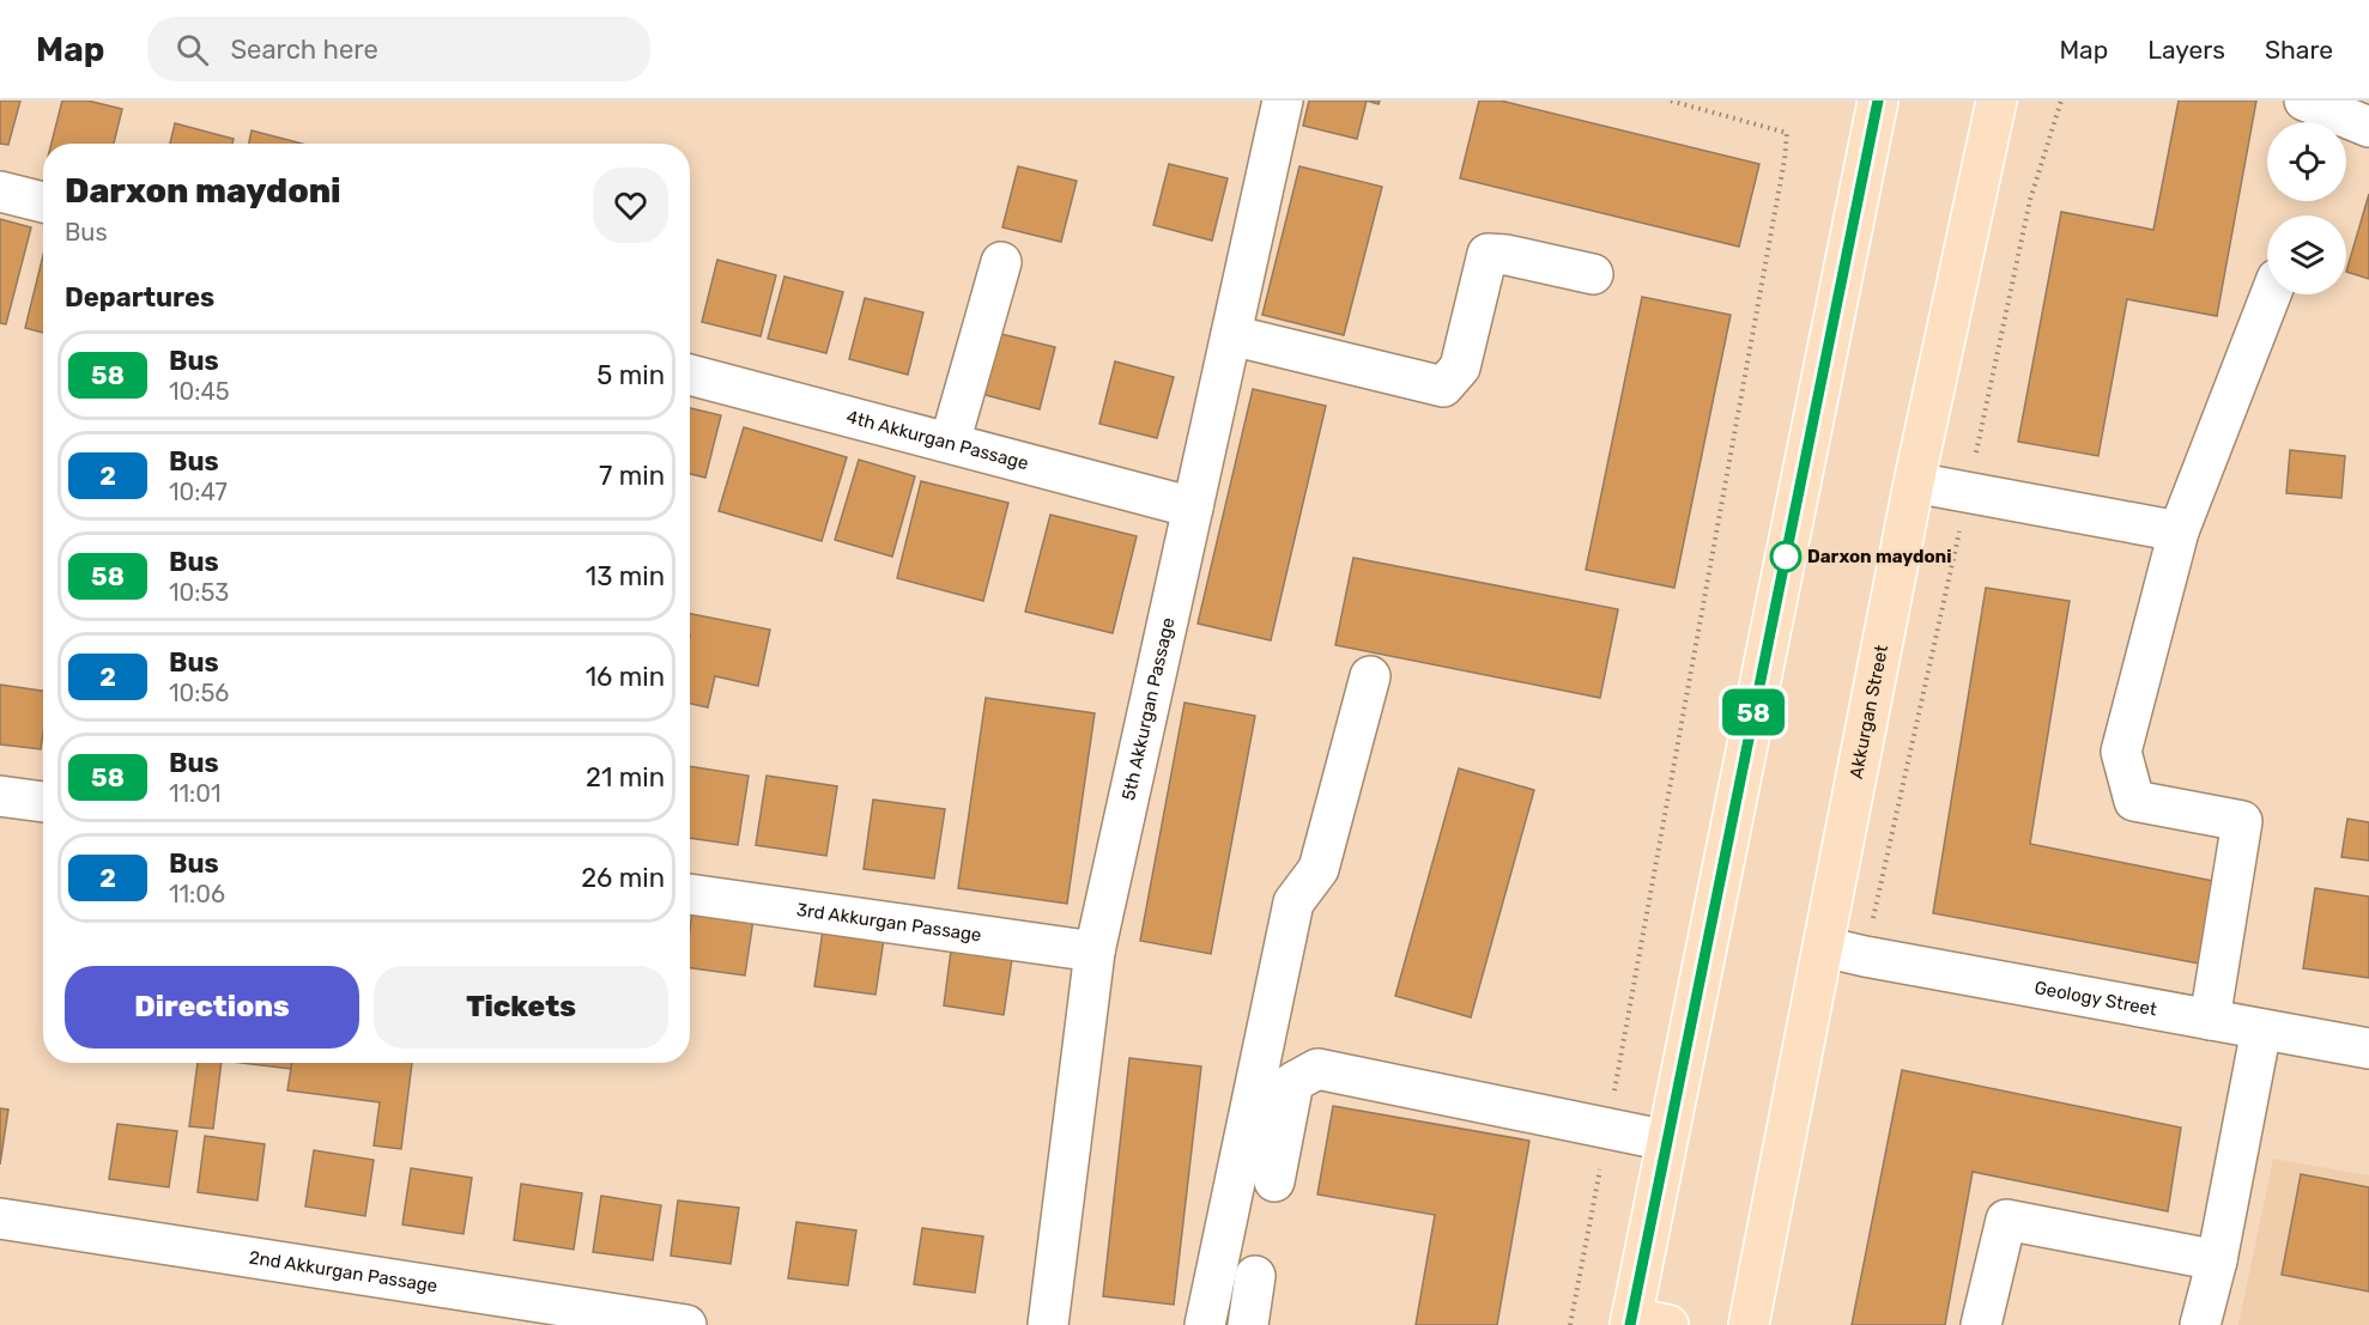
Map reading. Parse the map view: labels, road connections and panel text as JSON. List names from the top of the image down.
{
  "streets": {
    "main road": ["Akkurgan Street"],
    "street": [
      "4th Akkurgan Passage",
      "5th Akkurgan Passage",
      "3rd Akkurgan Passage",
      "Geology Street",
      "2nd Akkurgan Passage"
    ]
  },
  "crossings": [
    ["4th Akkurgan Passage", "5th Akkurgan Passage"],
    ["5th Akkurgan Passage", "3rd Akkurgan Passage"],
    ["Akkurgan Street", "Geology Street"]
  ],
  "places": ["Darxon maydoni"],
  "lines": ["bus line 58"],
  "page": {
    "header": "Map",
    "search": "Search here",
    "nav": ["Map", "Layers", "Share"],
    "on_map": "58",
    "heading": [
      ["Darxon maydoni", "Bus"],
      "Departures"
    ],
    "list": [
      {
        "mark": "58",
        "name": "Bus",
        "note": "10:45",
        "value": "5 min"
      },
      {
        "mark": "2",
        "name": "Bus",
        "note": "10:47",
        "value": "7 min"
      },
      {
        "mark": "58",
        "name": "Bus",
        "note": "10:53",
        "value": "13 min"
      },
      {
        "mark": "2",
        "name": "Bus",
        "note": "10:56",
        "value": "16 min"
      },
      {
        "mark": "58",
        "name": "Bus",
        "note": "11:01",
        "value": "21 min"
      },
      {
        "mark": "2",
        "name": "Bus",
        "note": "11:06",
        "value": "26 min"
      }
    ],
    "buttons": ["Directions", "Tickets"]
  }
}
